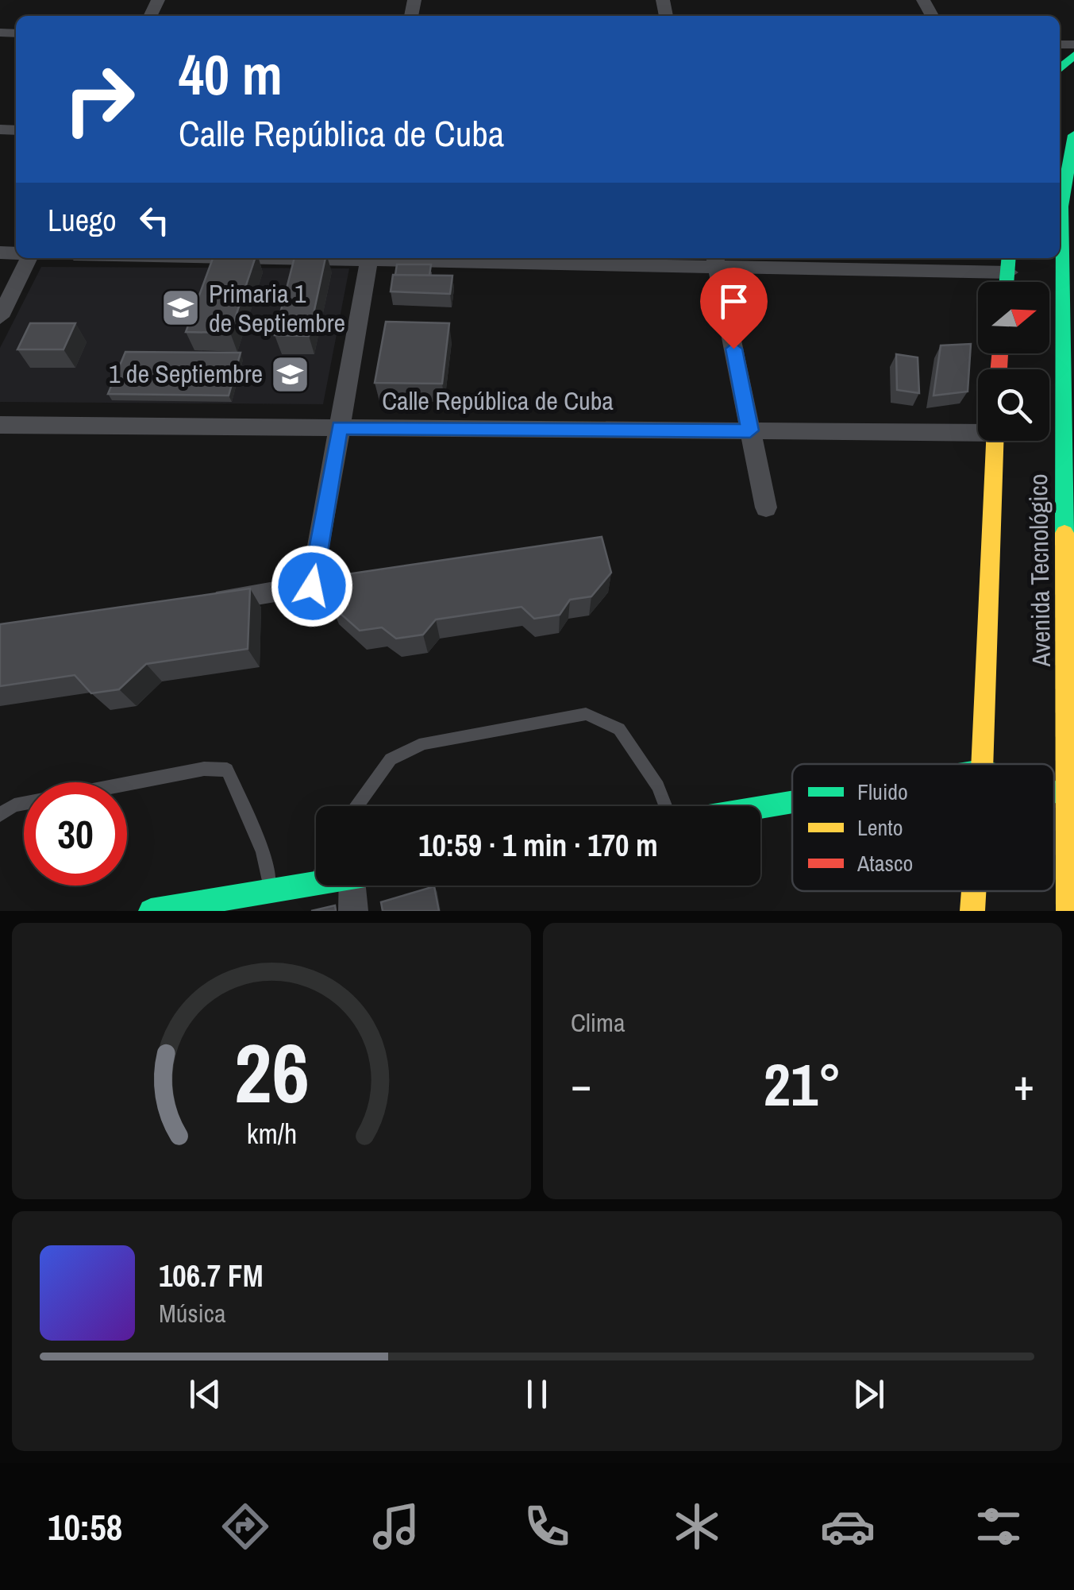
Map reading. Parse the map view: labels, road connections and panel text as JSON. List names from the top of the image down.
{
  "streets": {
    "main road": ["Avenida Tecnológico"],
    "street": ["Calle República de Cuba"]
  },
  "places": {
    "school or university": ["Primaria 1 de Septiembre", "1 de Septiembre"]
  },
  "legend": ["Fluido", "Lento", "Atasco"],
  "north": "right",
  "page": {
    "turn": ["40 m", "Calle República de Cuba"],
    "then": "Luego",
    "limit": "30",
    "trip": "10:59 · 1 min · 170 m",
    "tile": "Clima",
    "heat": ["−", "21°", "+"],
    "song": ["106.7 FM", "Música"],
    "tabs": "10:58",
    "gauge": ["26", "km/h"]
  }
}
